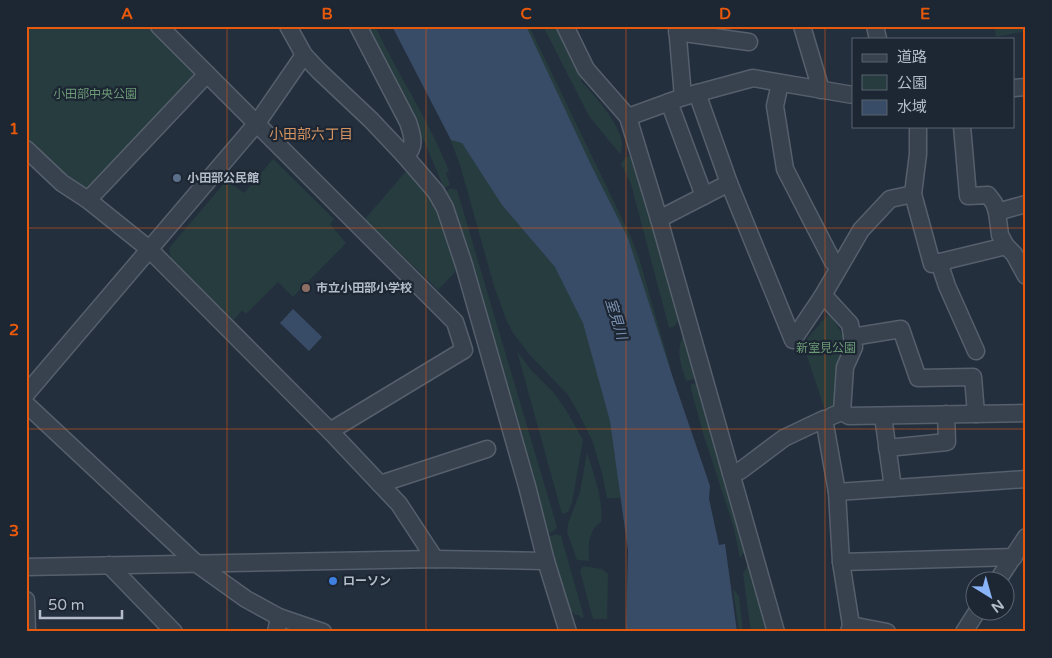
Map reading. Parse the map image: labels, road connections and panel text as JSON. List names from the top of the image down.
{
  "districts": ["小田部六丁目"],
  "water": ["室見川"],
  "parks": ["小田部中央公園", "新室見公園"],
  "places": ["小田部公民館", "市立小田部小学校", "ローソン"],
  "legend": ["道路", "公園", "水域"],
  "scale_bar": "50 m",
  "north": "bottom right",
  "grid": {
    "columns": [
      "A",
      "B",
      "C",
      "D",
      "E"
    ],
    "rows": ["1", "2", "3"]
  }
}
